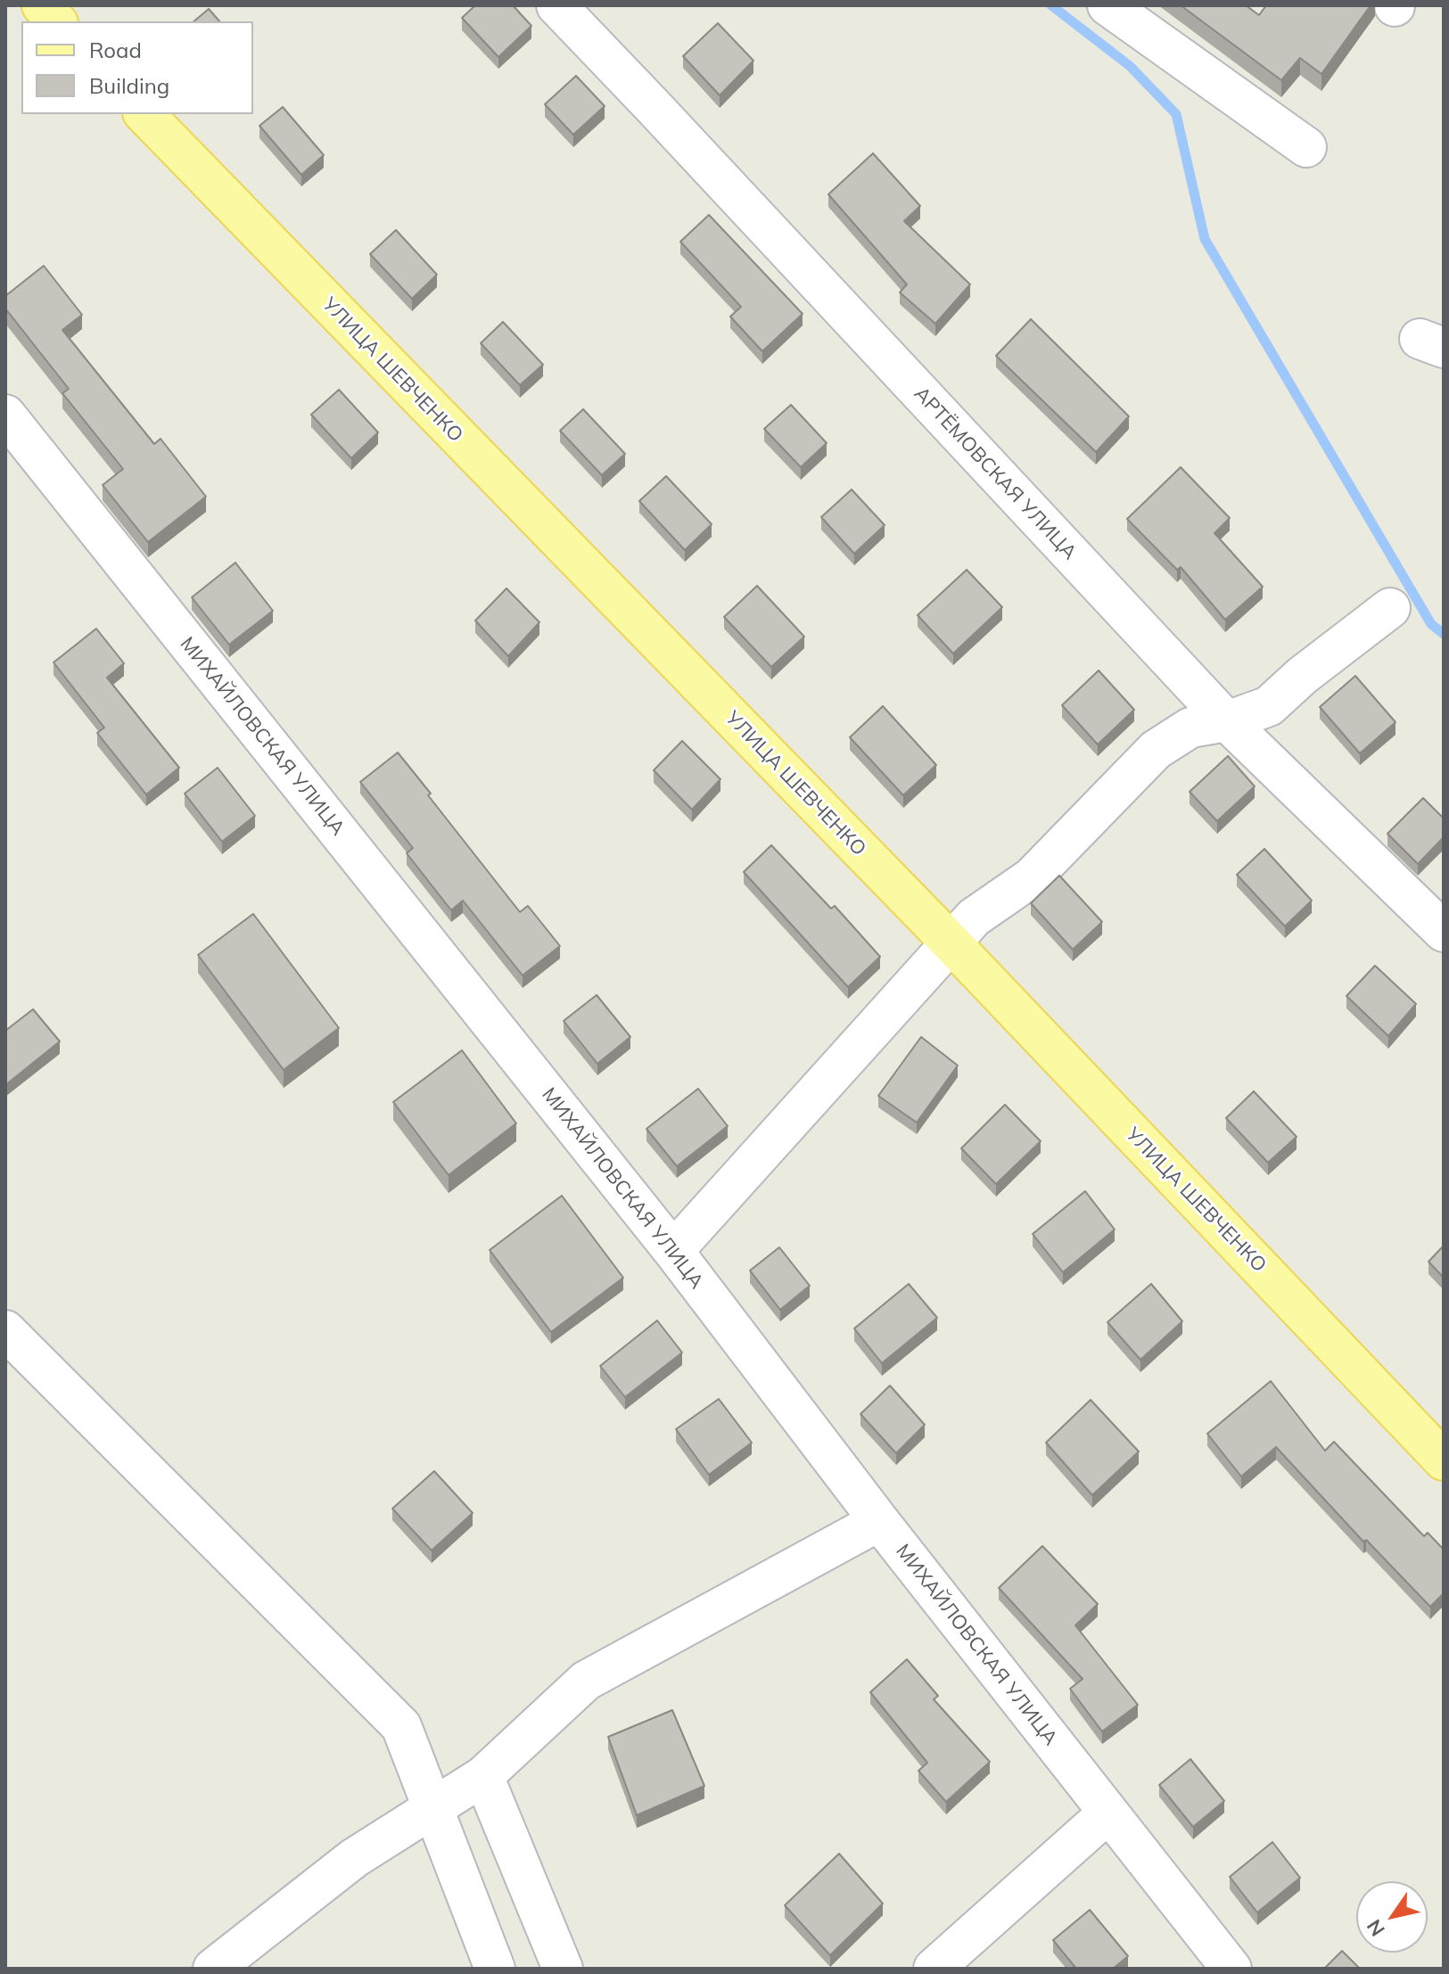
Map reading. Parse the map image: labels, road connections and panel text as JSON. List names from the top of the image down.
{
  "streets": {
    "main road": ["УЛИЦА ШЕВЧЕНКО"],
    "street": ["АРТЁМОВСКАЯ УЛИЦА", "МИХАЙЛОВСКАЯ УЛИЦА"]
  },
  "legend": ["Road", "Building"],
  "north": "bottom left"
}
